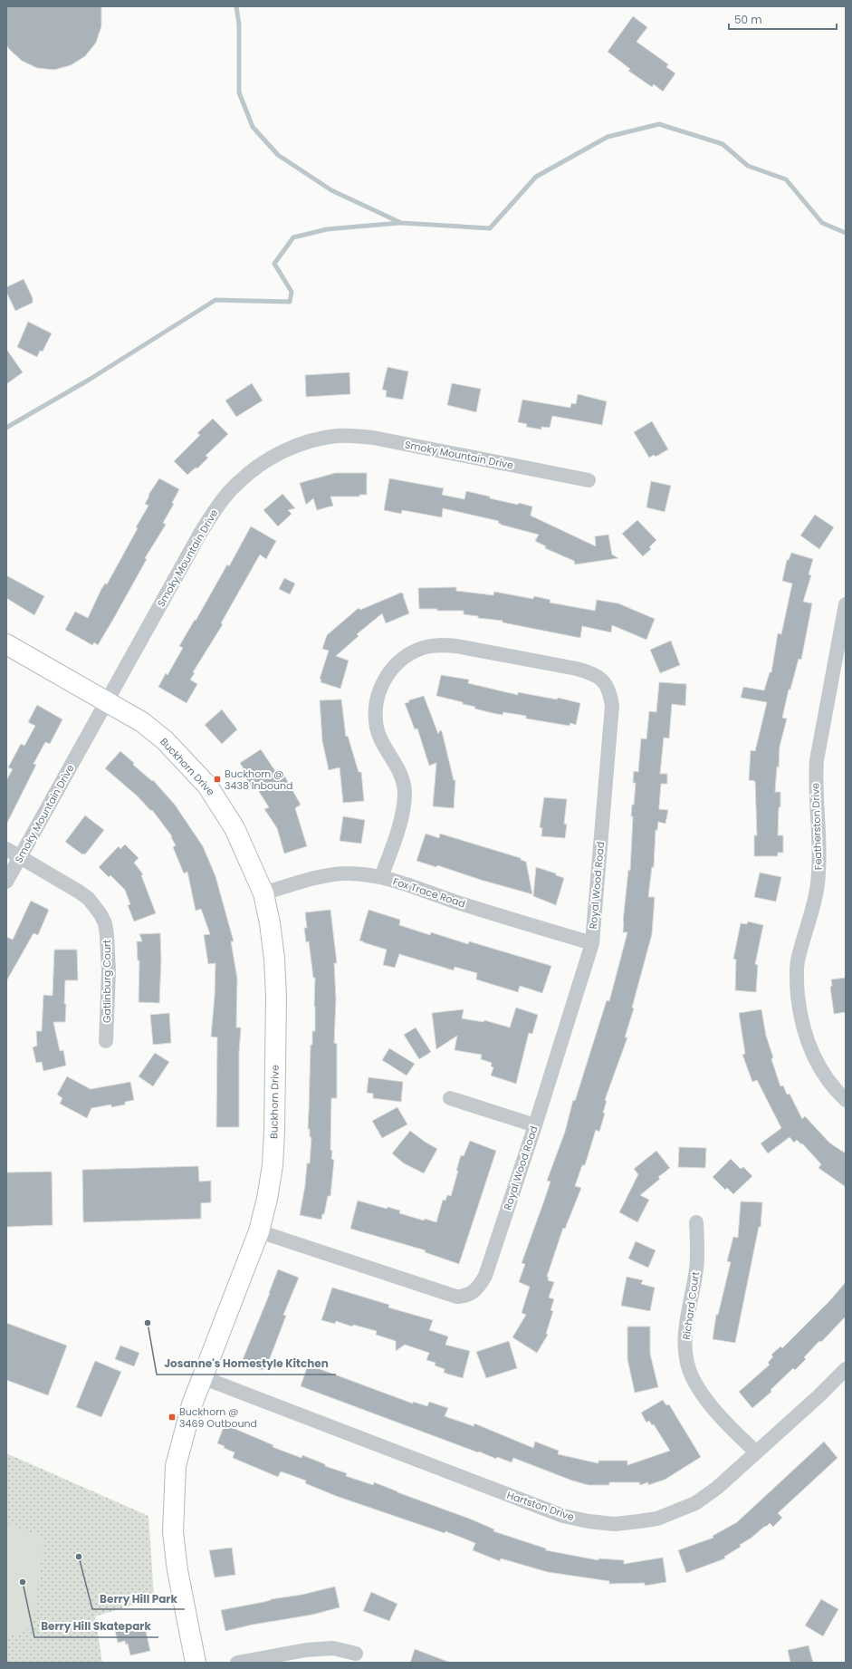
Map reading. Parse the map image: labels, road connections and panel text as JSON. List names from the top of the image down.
{
  "streets": {
    "street": [
      "Smoky Mountain Drive",
      "Buckhorn Drive",
      "Featherston Drive",
      "Royal Wood Road",
      "Fox Trace Road",
      "Gatlinburg Court",
      "Richard Court",
      "Hartston Drive"
    ]
  },
  "crossings": [
    ["Smoky Mountain Drive", "Buckhorn Drive"],
    ["Smoky Mountain Drive", "Gatlinburg Court"],
    ["Buckhorn Drive", "Royal Wood Road"],
    ["Buckhorn Drive", "Fox Trace Road"],
    ["Buckhorn Drive", "Hartston Drive"],
    ["Royal Wood Road", "Fox Trace Road"],
    ["Richard Court", "Hartston Drive"]
  ],
  "places": {
    "transit": ["Buckhorn @ 3438 Inbound", "Buckhorn @ 3469 Outbound"],
    "other": ["Josanne's Homestyle Kitchen", "Berry Hill Park", "Berry Hill Skatepark"]
  },
  "scale_bar": "50 m"
}
